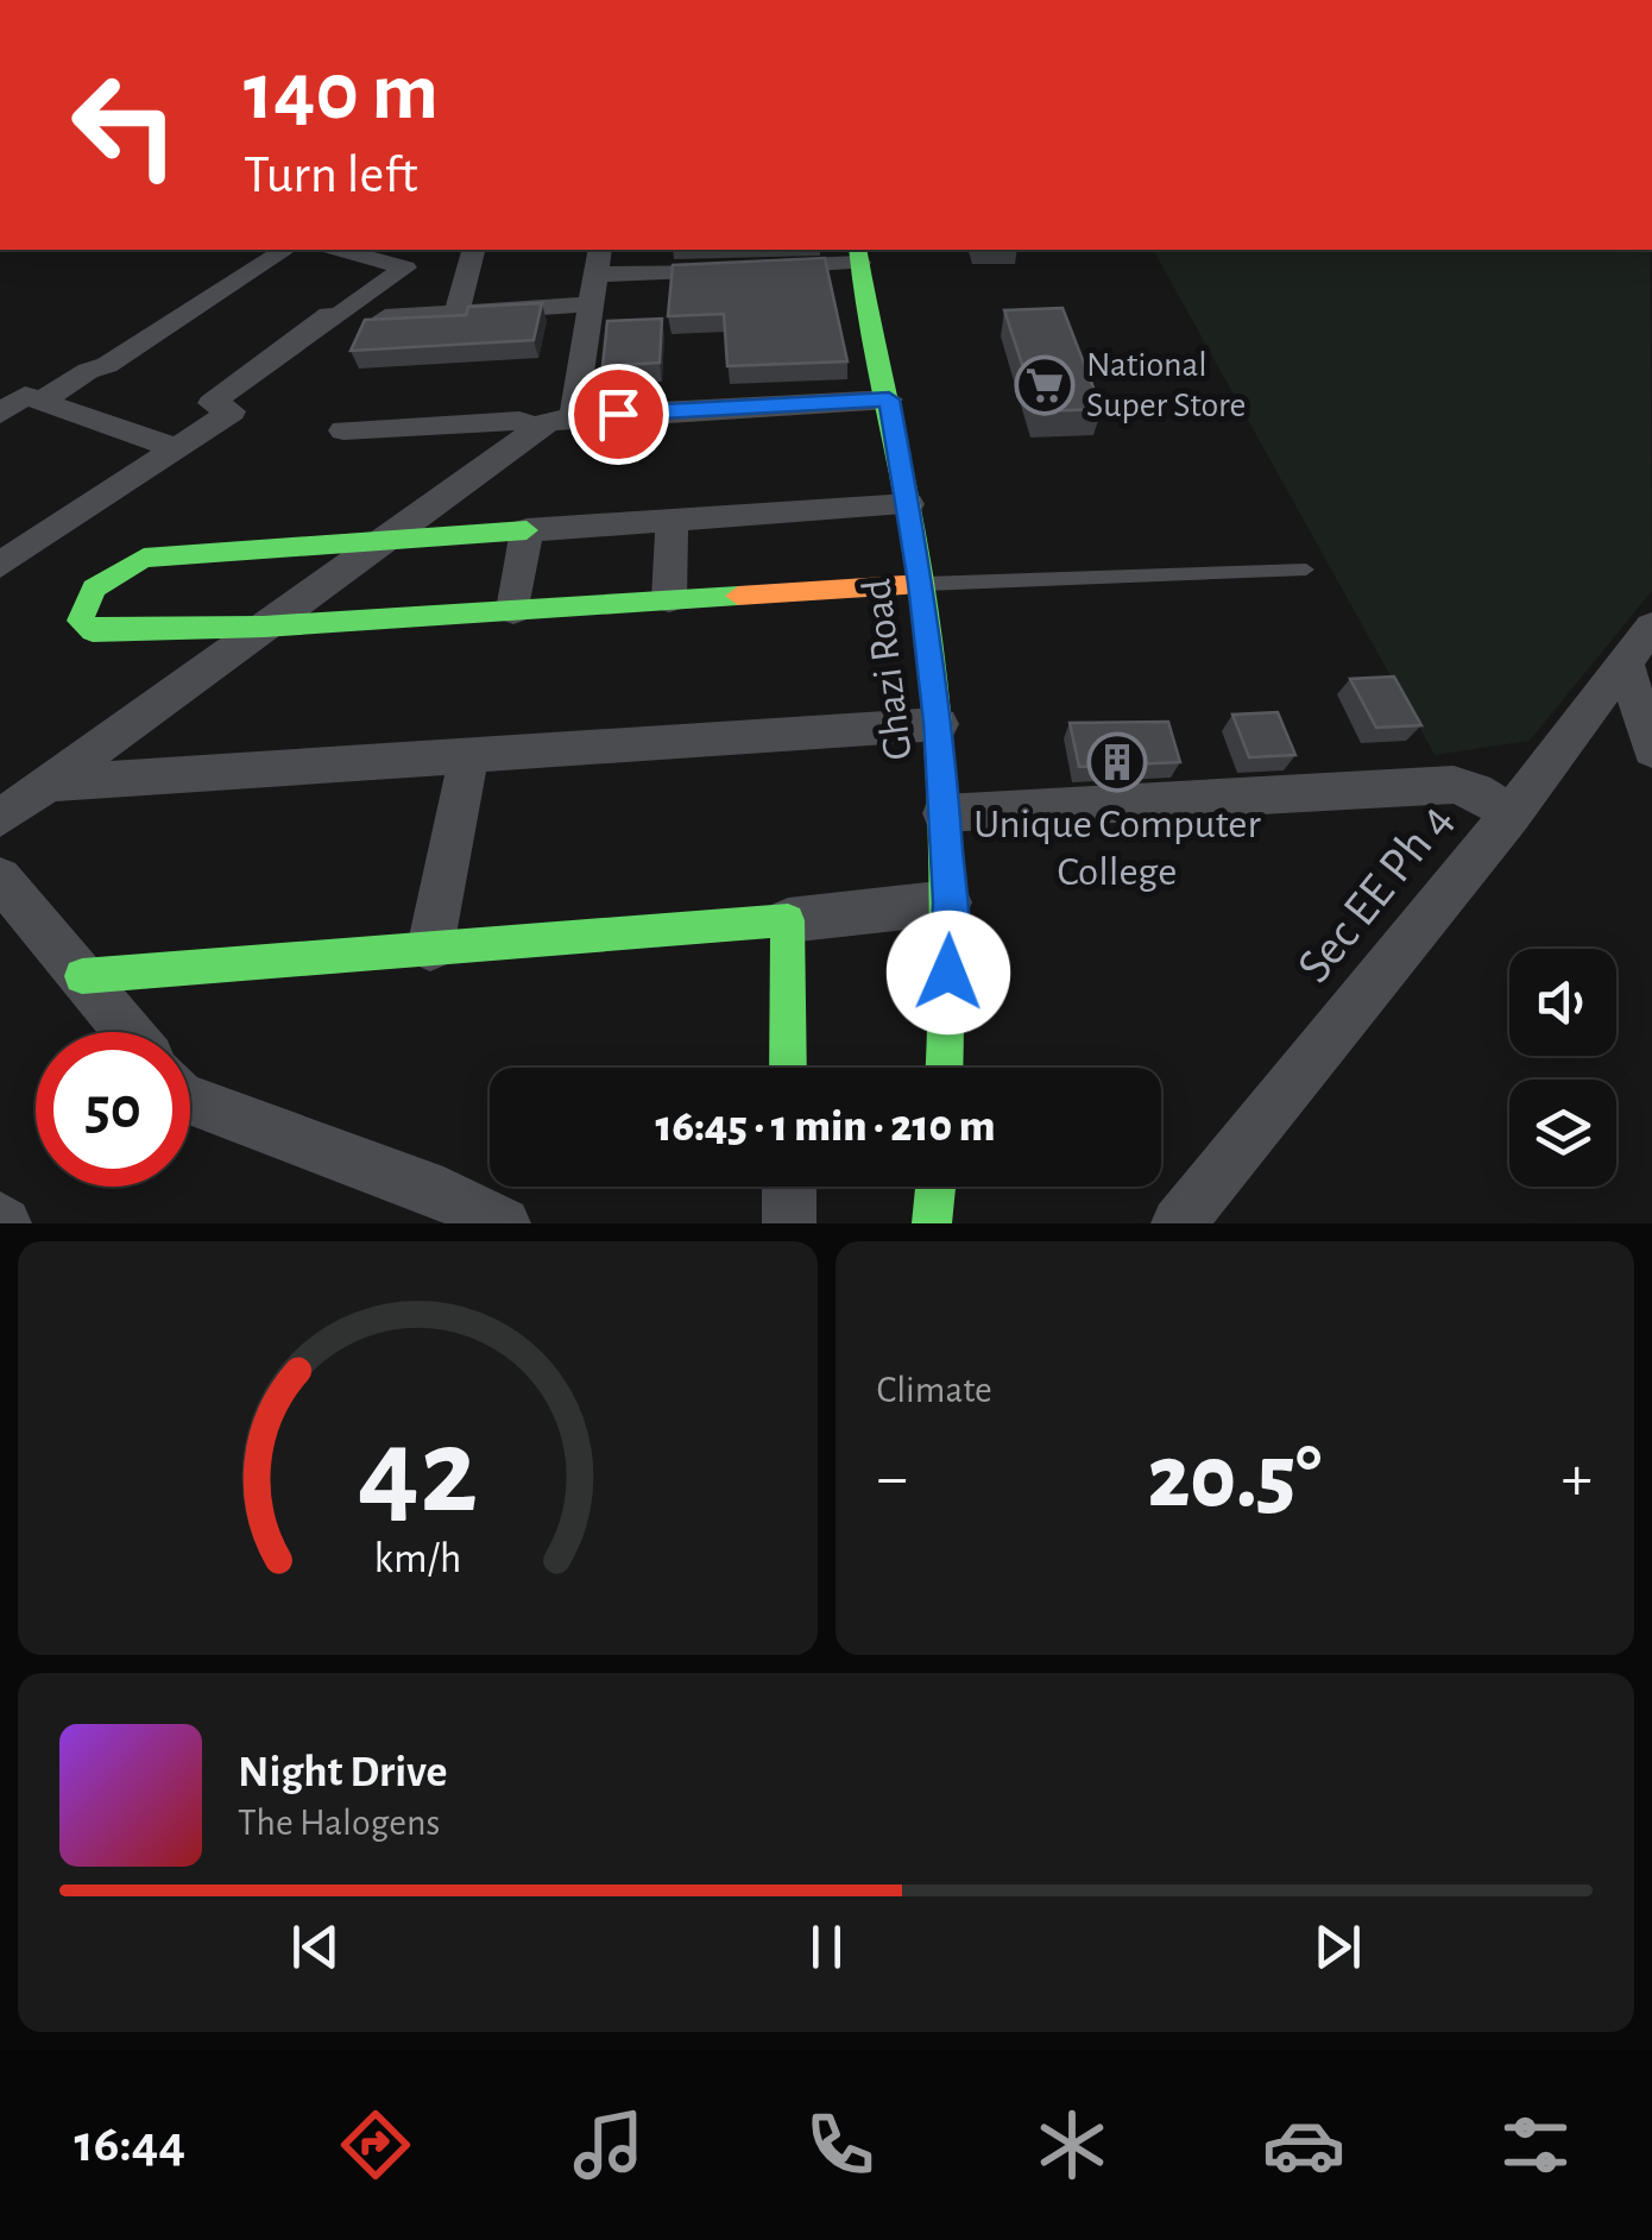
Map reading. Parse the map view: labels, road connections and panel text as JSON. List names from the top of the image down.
{
  "streets": {
    "street": ["Ghazi Road", "Sec EE Ph 4"]
  },
  "places": {
    "supermarket": ["National Super Store"],
    "building": ["Unique Computer College"]
  },
  "page": {
    "turn": ["140 m", "Turn left"],
    "limit": "50",
    "trip": "16:45 · 1 min · 210 m",
    "tile": "Climate",
    "heat": ["−", "20.5°", "+"],
    "song": ["Night Drive", "The Halogens"],
    "tabs": "16:44",
    "gauge": ["42", "km/h"]
  }
}
